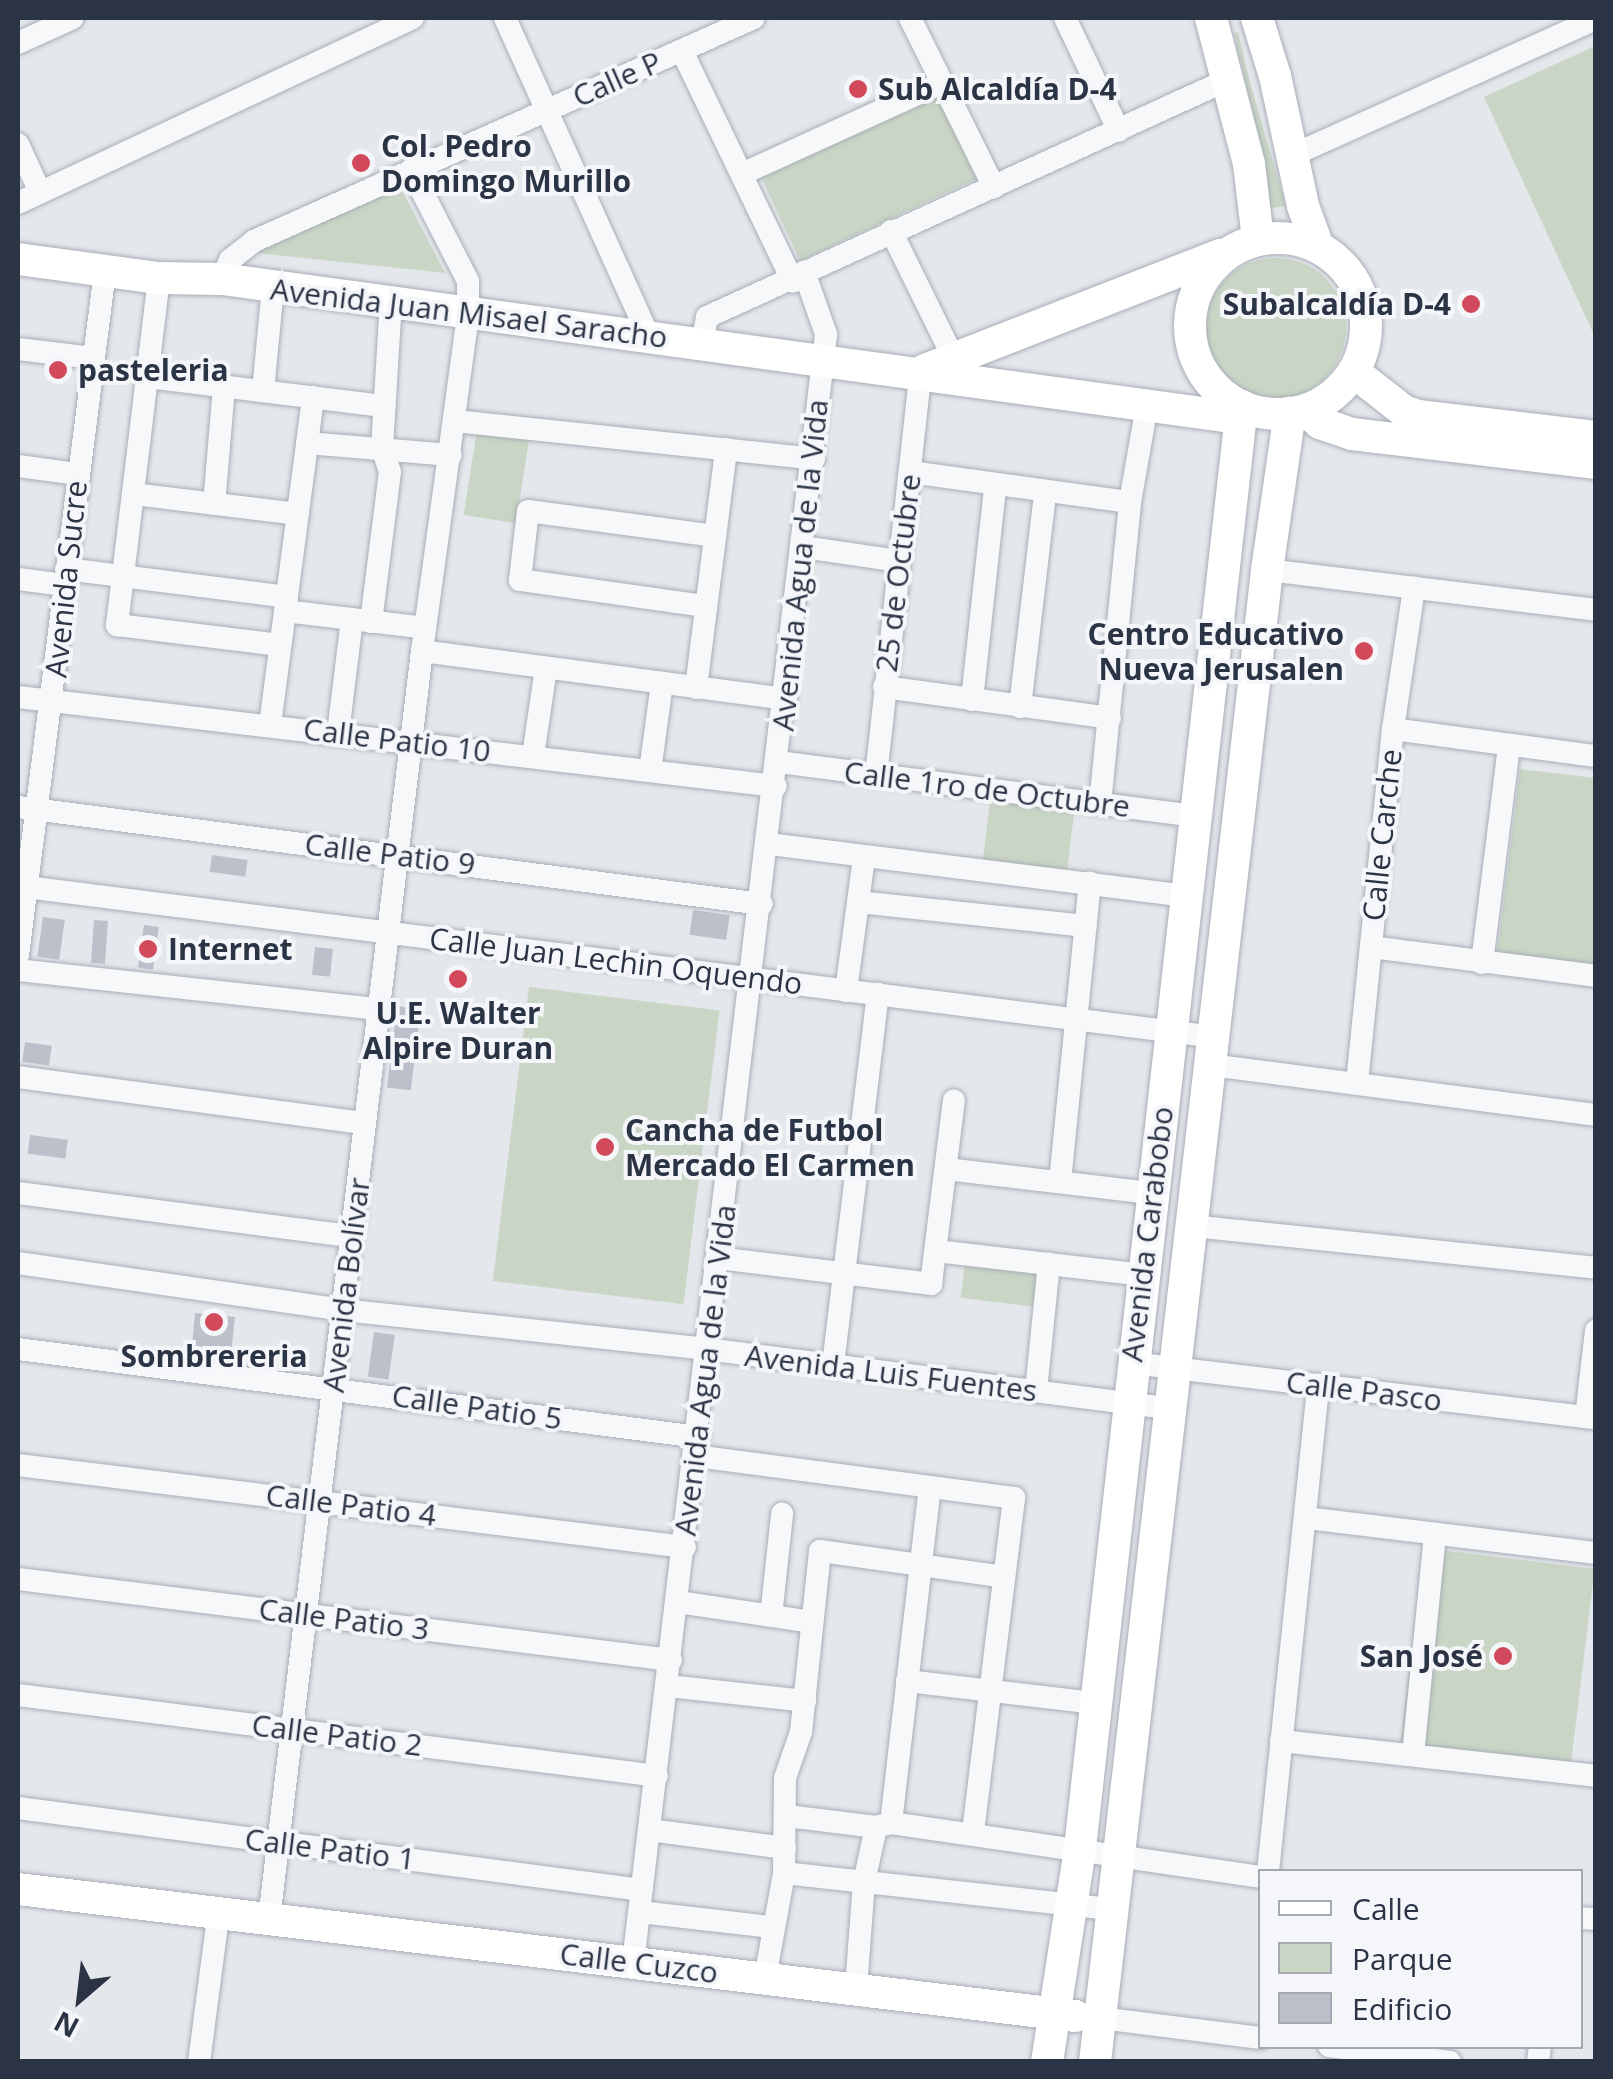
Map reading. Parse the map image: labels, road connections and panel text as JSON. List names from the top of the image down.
{
  "streets": {
    "street": [
      "Calle P",
      "Avenida Juan Misael Saracho",
      "Avenida Agua de la Vida",
      "25 de Octubre",
      "Avenida Sucre",
      "Calle Patio 10",
      "Calle 1ro de Octubre",
      "Calle Carche",
      "Calle Patio 9",
      "Calle Juan Lechin Oquendo",
      "Avenida Carabobo",
      "Avenida Bolívar",
      "Avenida Luis Fuentes",
      "Calle Pasco",
      "Calle Patio 5",
      "Calle Patio 4",
      "Calle Patio 3",
      "Calle Patio 2",
      "Calle Patio 1",
      "Calle Cuzco"
    ]
  },
  "crossings": [
    ["Calle P", "Avenida Juan Misael Saracho"],
    ["Calle P", "Avenida Agua de la Vida"],
    ["Avenida Juan Misael Saracho", "Avenida Agua de la Vida"],
    ["Avenida Juan Misael Saracho", "25 de Octubre"],
    ["Avenida Juan Misael Saracho", "Avenida Sucre"],
    ["Avenida Juan Misael Saracho", "Avenida Carabobo"],
    ["Avenida Agua de la Vida", "Calle Patio 10"],
    ["Avenida Agua de la Vida", "Calle 1ro de Octubre"],
    ["Avenida Agua de la Vida", "Calle Patio 9"],
    ["Avenida Agua de la Vida", "Calle Juan Lechin Oquendo"],
    ["Avenida Agua de la Vida", "Avenida Luis Fuentes"],
    ["Avenida Agua de la Vida", "Calle Patio 5"],
    ["Avenida Agua de la Vida", "Calle Patio 4"],
    ["Avenida Agua de la Vida", "Calle Patio 3"],
    ["Avenida Agua de la Vida", "Calle Patio 2"],
    ["Avenida Agua de la Vida", "Calle Patio 1"],
    ["Avenida Agua de la Vida", "Calle Cuzco"],
    ["25 de Octubre", "Calle 1ro de Octubre"],
    ["Avenida Sucre", "Calle Patio 10"],
    ["Avenida Sucre", "Calle Patio 9"],
    ["Avenida Sucre", "Calle Juan Lechin Oquendo"],
    ["Calle Patio 10", "Avenida Bolívar"],
    ["Calle 1ro de Octubre", "Avenida Carabobo"],
    ["Calle Carche", "Calle Juan Lechin Oquendo"],
    ["Calle Patio 9", "Avenida Bolívar"],
    ["Calle Juan Lechin Oquendo", "Avenida Carabobo"],
    ["Calle Juan Lechin Oquendo", "Avenida Bolívar"],
    ["Avenida Carabobo", "Avenida Luis Fuentes"],
    ["Avenida Carabobo", "Calle Pasco"],
    ["Avenida Carabobo", "Calle Cuzco"],
    ["Avenida Bolívar", "Avenida Luis Fuentes"],
    ["Avenida Bolívar", "Calle Patio 5"],
    ["Avenida Bolívar", "Calle Patio 4"],
    ["Avenida Bolívar", "Calle Patio 3"],
    ["Avenida Bolívar", "Calle Patio 2"],
    ["Avenida Bolívar", "Calle Patio 1"],
    ["Avenida Bolívar", "Calle Cuzco"]
  ],
  "places": [
    "Sub Alcaldía D-4",
    "Col. Pedro Domingo Murillo",
    "Subalcaldía D-4",
    "pasteleria",
    "Centro Educativo Nueva Jerusalen",
    "Internet",
    "U.E. Walter Alpire Duran",
    "Cancha de Futbol Mercado El Carmen",
    "Sombrereria",
    "San José"
  ],
  "legend": ["Calle", "Parque", "Edificio"],
  "north": "bottom left"
}
